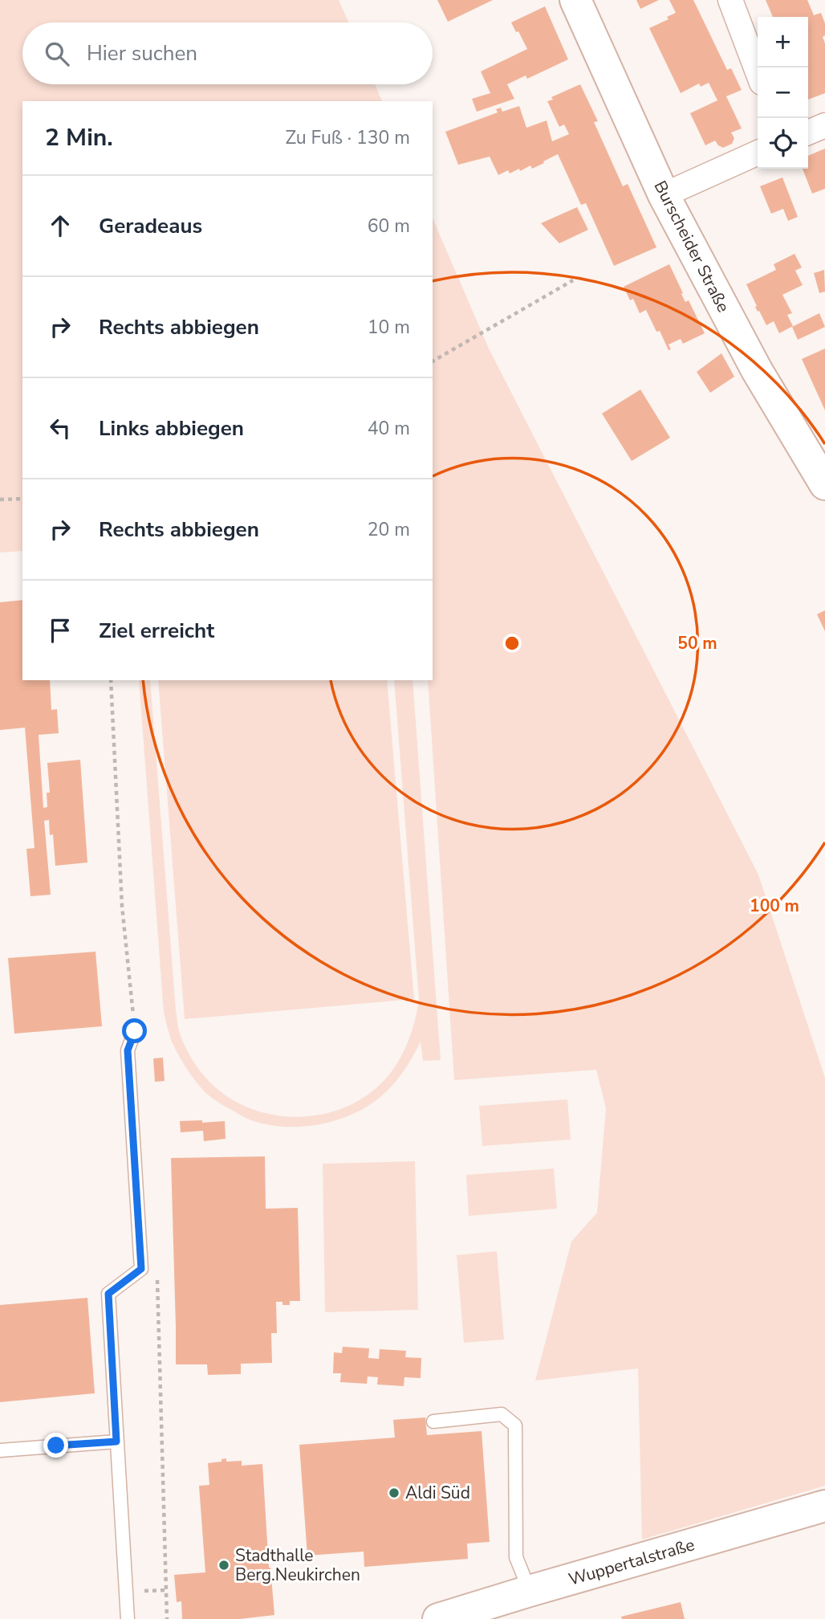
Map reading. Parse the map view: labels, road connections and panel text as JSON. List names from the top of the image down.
{
  "streets": {
    "main road": ["Burscheider Straße", "Wuppertalstraße"]
  },
  "places": ["Aldi Süd", "Stadthalle Berg.Neukirchen"],
  "page": {
    "map_buttons": ["+", "−"],
    "search": "Hier suchen",
    "heading": ["2 Min.", "Zu Fuß · 130 m"],
    "list": [
      ["Geradeaus", "60 m"],
      ["Rechts abbiegen", "10 m"],
      ["Links abbiegen", "40 m"],
      ["Rechts abbiegen", "20 m"],
      "Ziel erreicht"
    ]
  },
  "rings": ["50 m", "100 m"]
}
